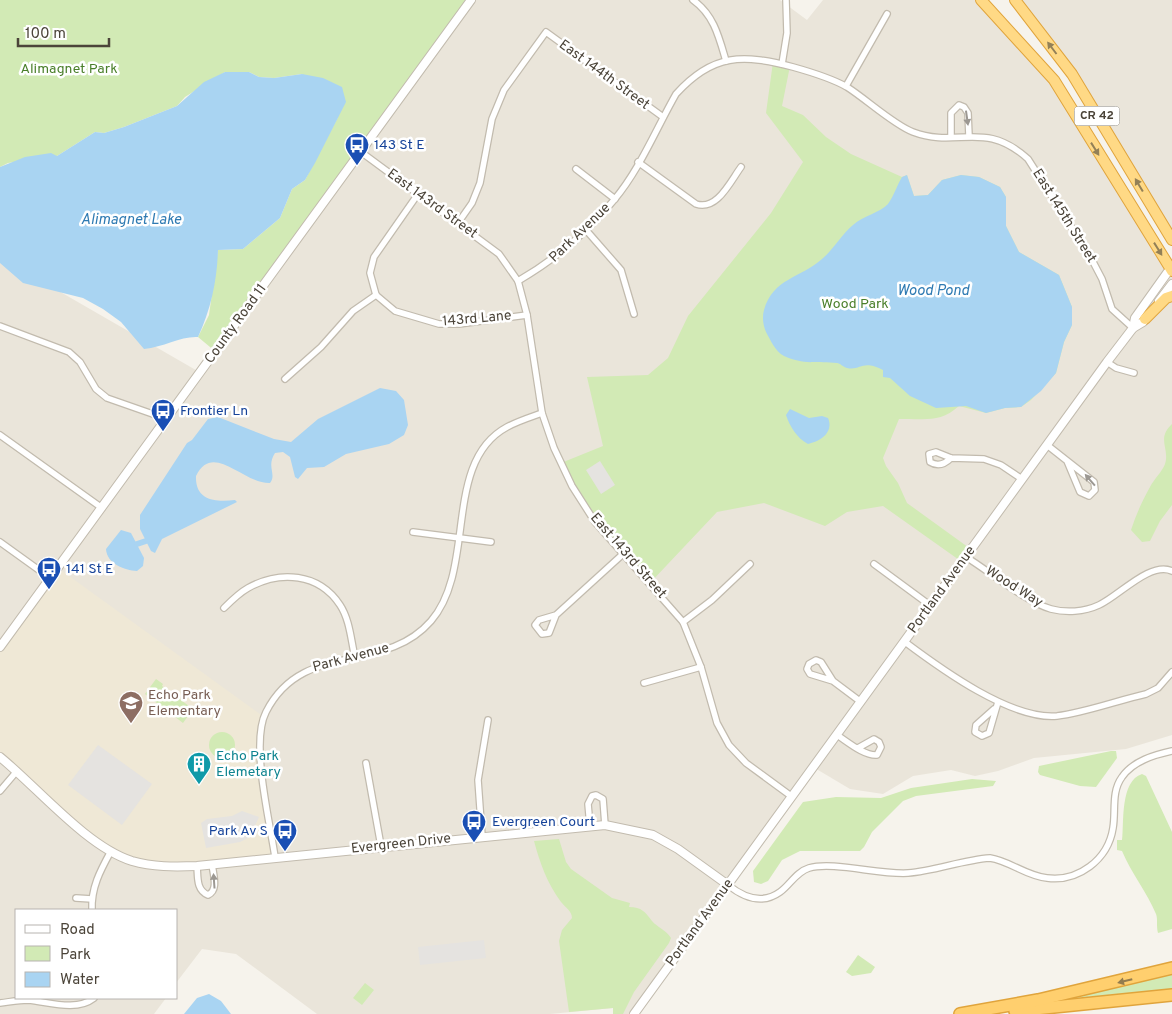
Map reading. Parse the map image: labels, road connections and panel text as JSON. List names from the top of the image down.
{
  "streets": {
    "highway": ["CR 42"],
    "street": [
      "East 144th Street",
      "East 143rd Street",
      "East 145th Street",
      "Park Avenue",
      "143rd Lane",
      "County Road 11",
      "Wood Way",
      "Portland Avenue",
      "Evergreen Drive"
    ]
  },
  "crossings": [
    ["East 144th Street", "East 143rd Street"],
    ["East 144th Street", "Park Avenue"],
    ["CR 42", "Portland Avenue"],
    ["East 143rd Street", "Park Avenue"],
    ["East 143rd Street", "143rd Lane"],
    ["East 143rd Street", "County Road 11"],
    ["East 143rd Street", "Portland Avenue"],
    ["East 145th Street", "Portland Avenue"],
    ["Park Avenue", "Evergreen Drive"],
    ["Wood Way", "Portland Avenue"],
    ["Portland Avenue", "Evergreen Drive"]
  ],
  "water": ["Alimagnet Lake", "Wood Pond"],
  "parks": ["Alimagnet Park", "Wood Park"],
  "places": {
    "bus stop": [
      "143 St E",
      "Frontier Ln",
      "141 St E",
      "Evergreen Court",
      "Park Av S"
    ],
    "school or university": ["Echo Park Elementary"],
    "building": ["Echo Park Elemetary"]
  },
  "legend": ["Road", "Park", "Water"],
  "scale_bar": "100 m"
}
